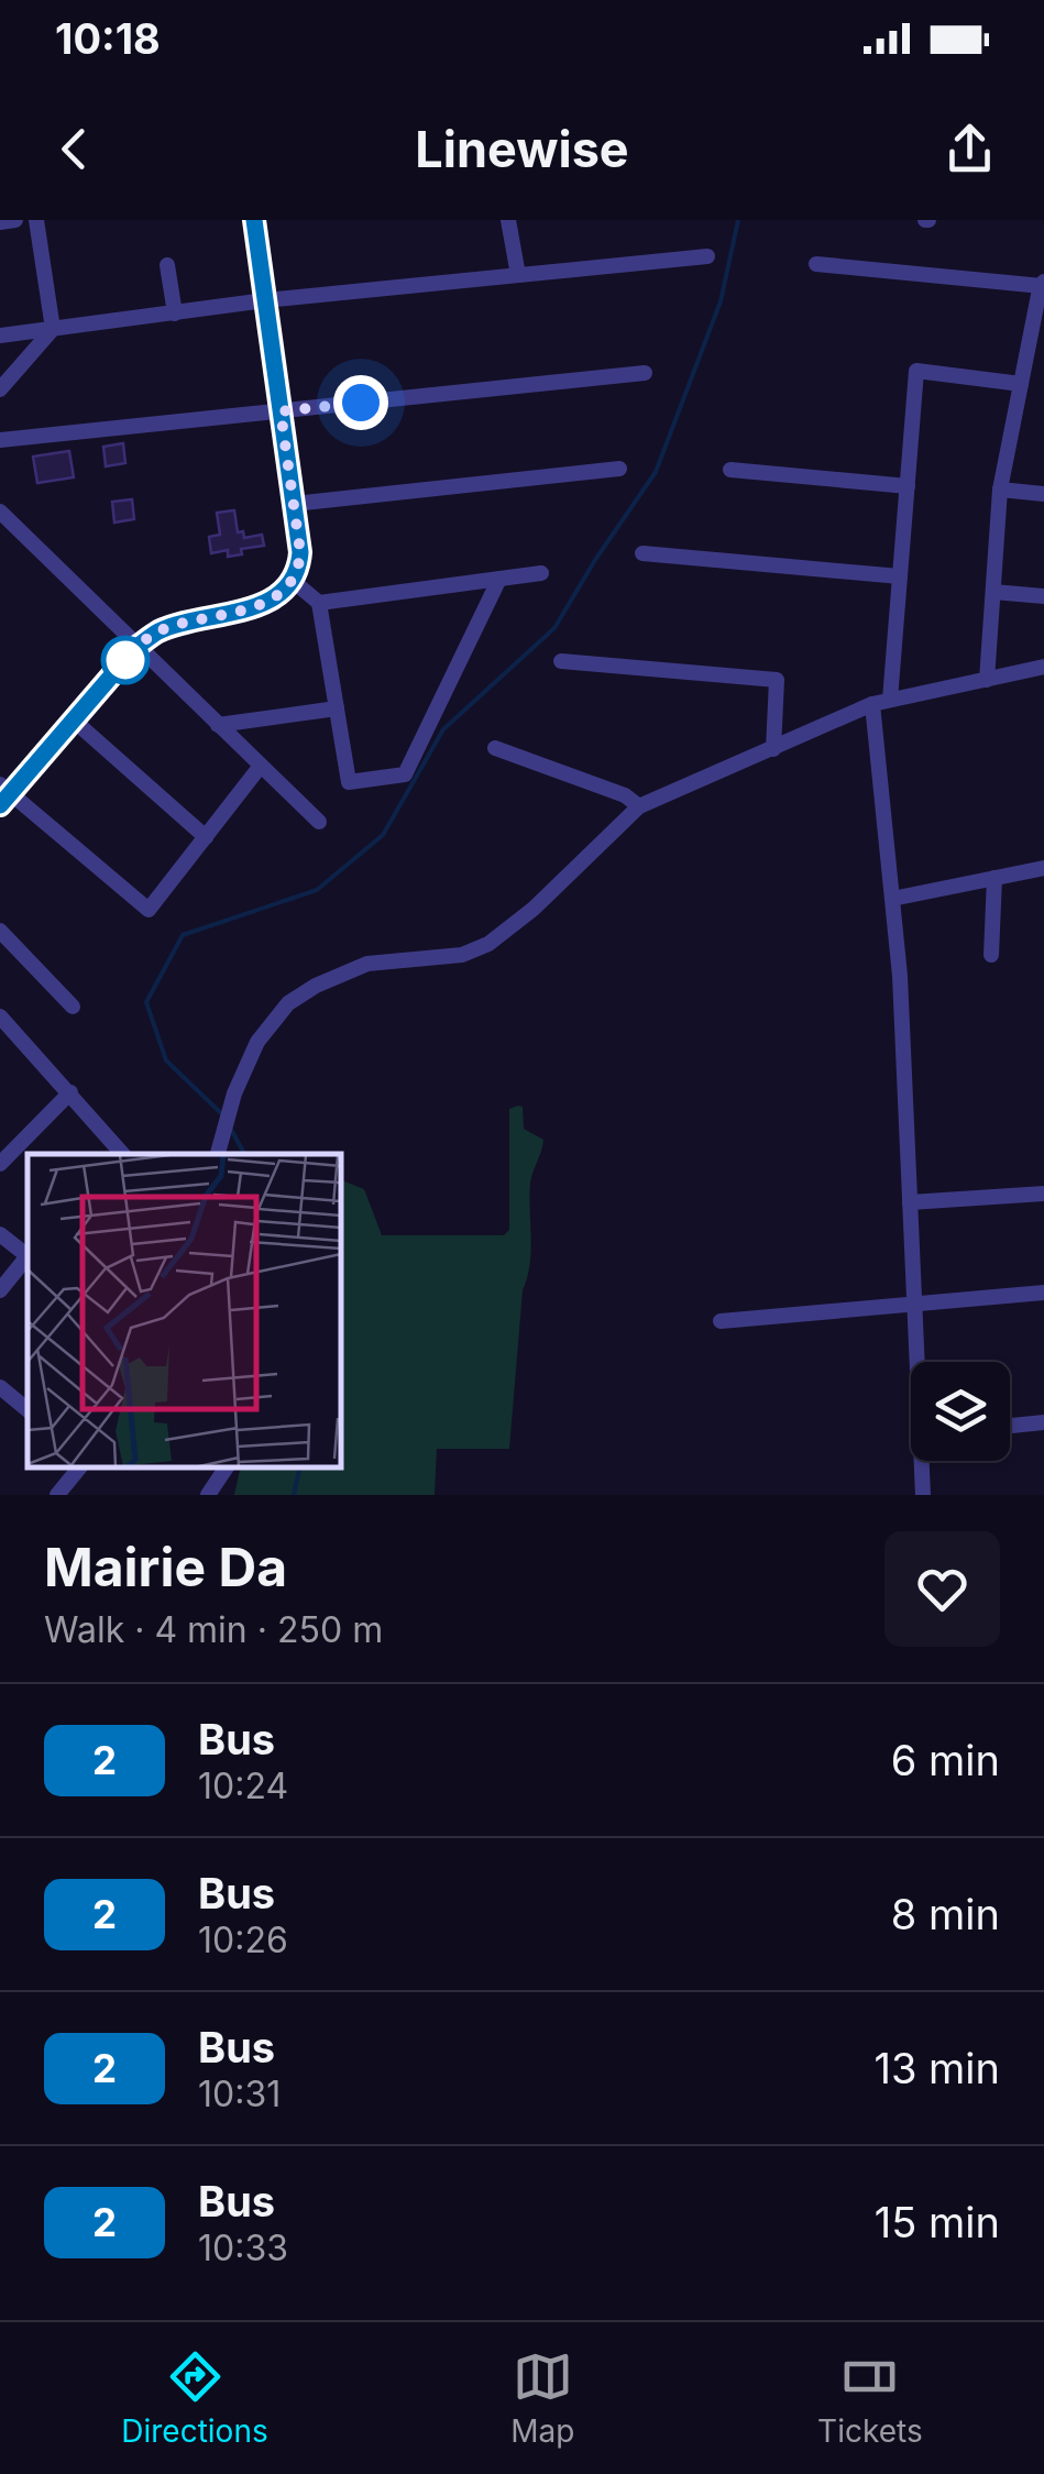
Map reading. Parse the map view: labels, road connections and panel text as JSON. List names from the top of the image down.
{
  "lines": ["bus line 2"],
  "page": {
    "status": "10:18",
    "header": "Linewise",
    "heading": ["Mairie Da", "Walk · 4 min · 250 m"],
    "list": [
      {
        "mark": "2",
        "name": "Bus",
        "note": "10:24",
        "value": "6 min"
      },
      {
        "mark": "2",
        "name": "Bus",
        "note": "10:26",
        "value": "8 min"
      },
      {
        "mark": "2",
        "name": "Bus",
        "note": "10:31",
        "value": "13 min"
      },
      {
        "mark": "2",
        "name": "Bus",
        "note": "10:33",
        "value": "15 min"
      }
    ],
    "tabs": ["Directions", "Map", "Tickets"]
  }
}
